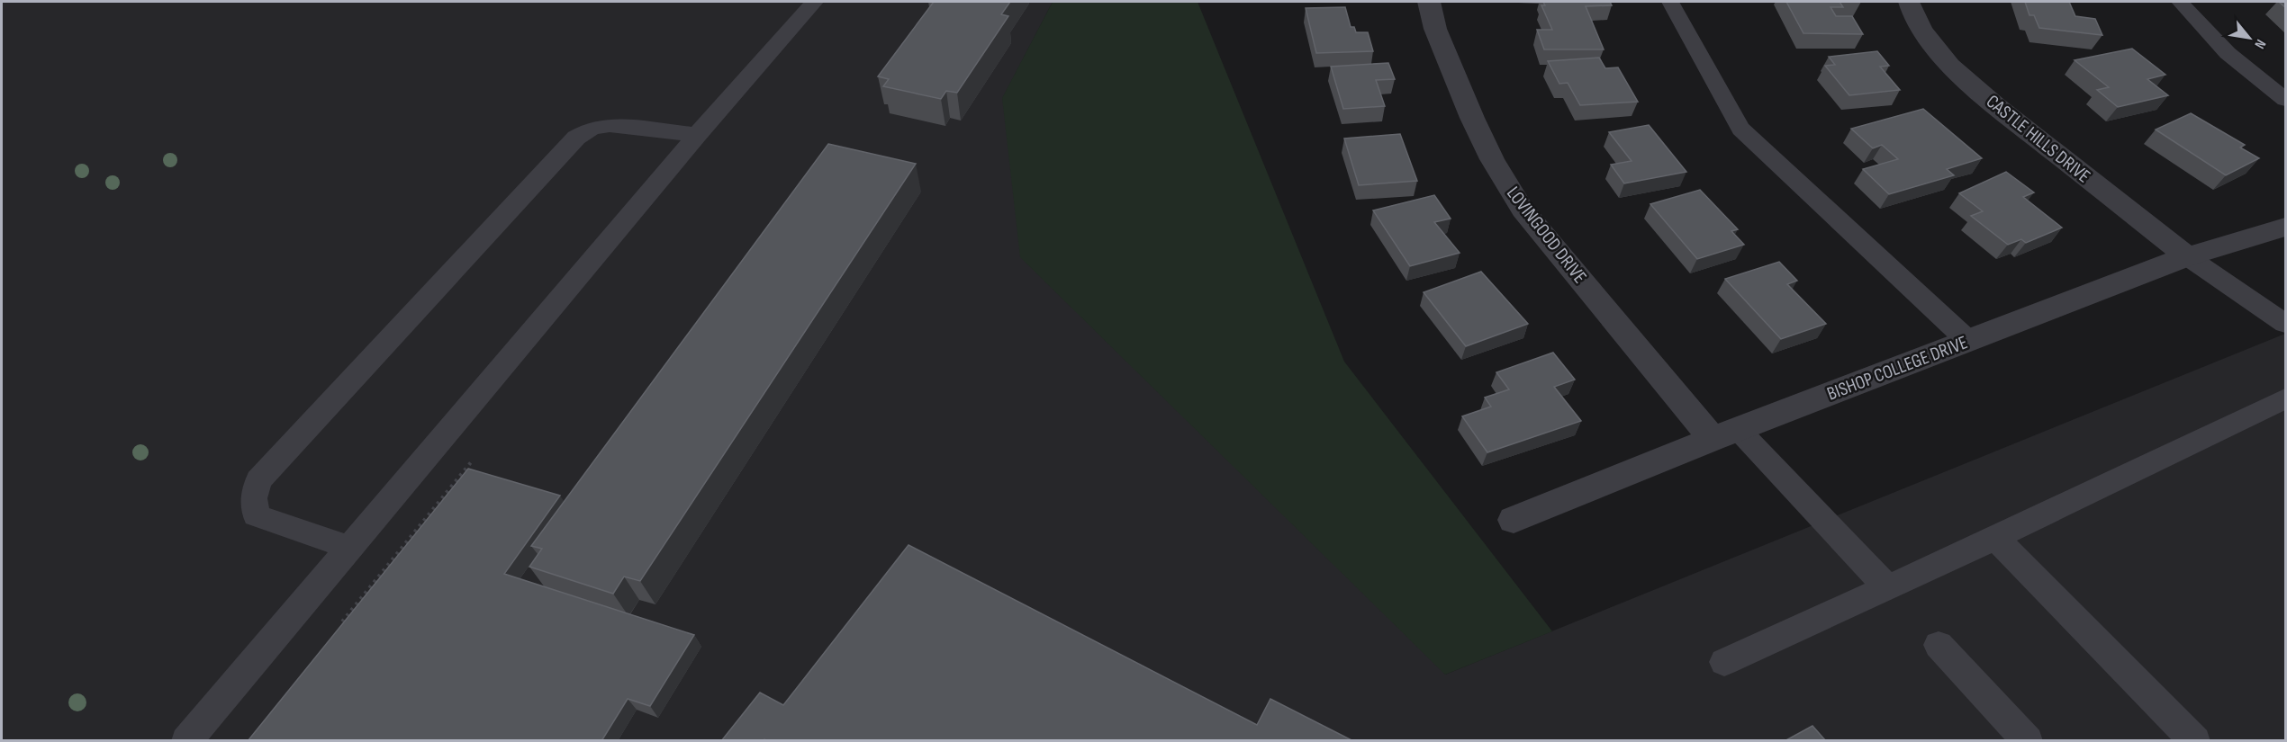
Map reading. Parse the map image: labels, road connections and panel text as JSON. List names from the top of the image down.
{
  "streets": {
    "street": ["CASTLE HILLS DRIVE", "LOVINGOOD DRIVE", "BISHOP COLLEGE DRIVE"]
  },
  "crossings": [
    ["CASTLE HILLS DRIVE", "BISHOP COLLEGE DRIVE"],
    ["LOVINGOOD DRIVE", "BISHOP COLLEGE DRIVE"]
  ],
  "north": "bottom right"
}
